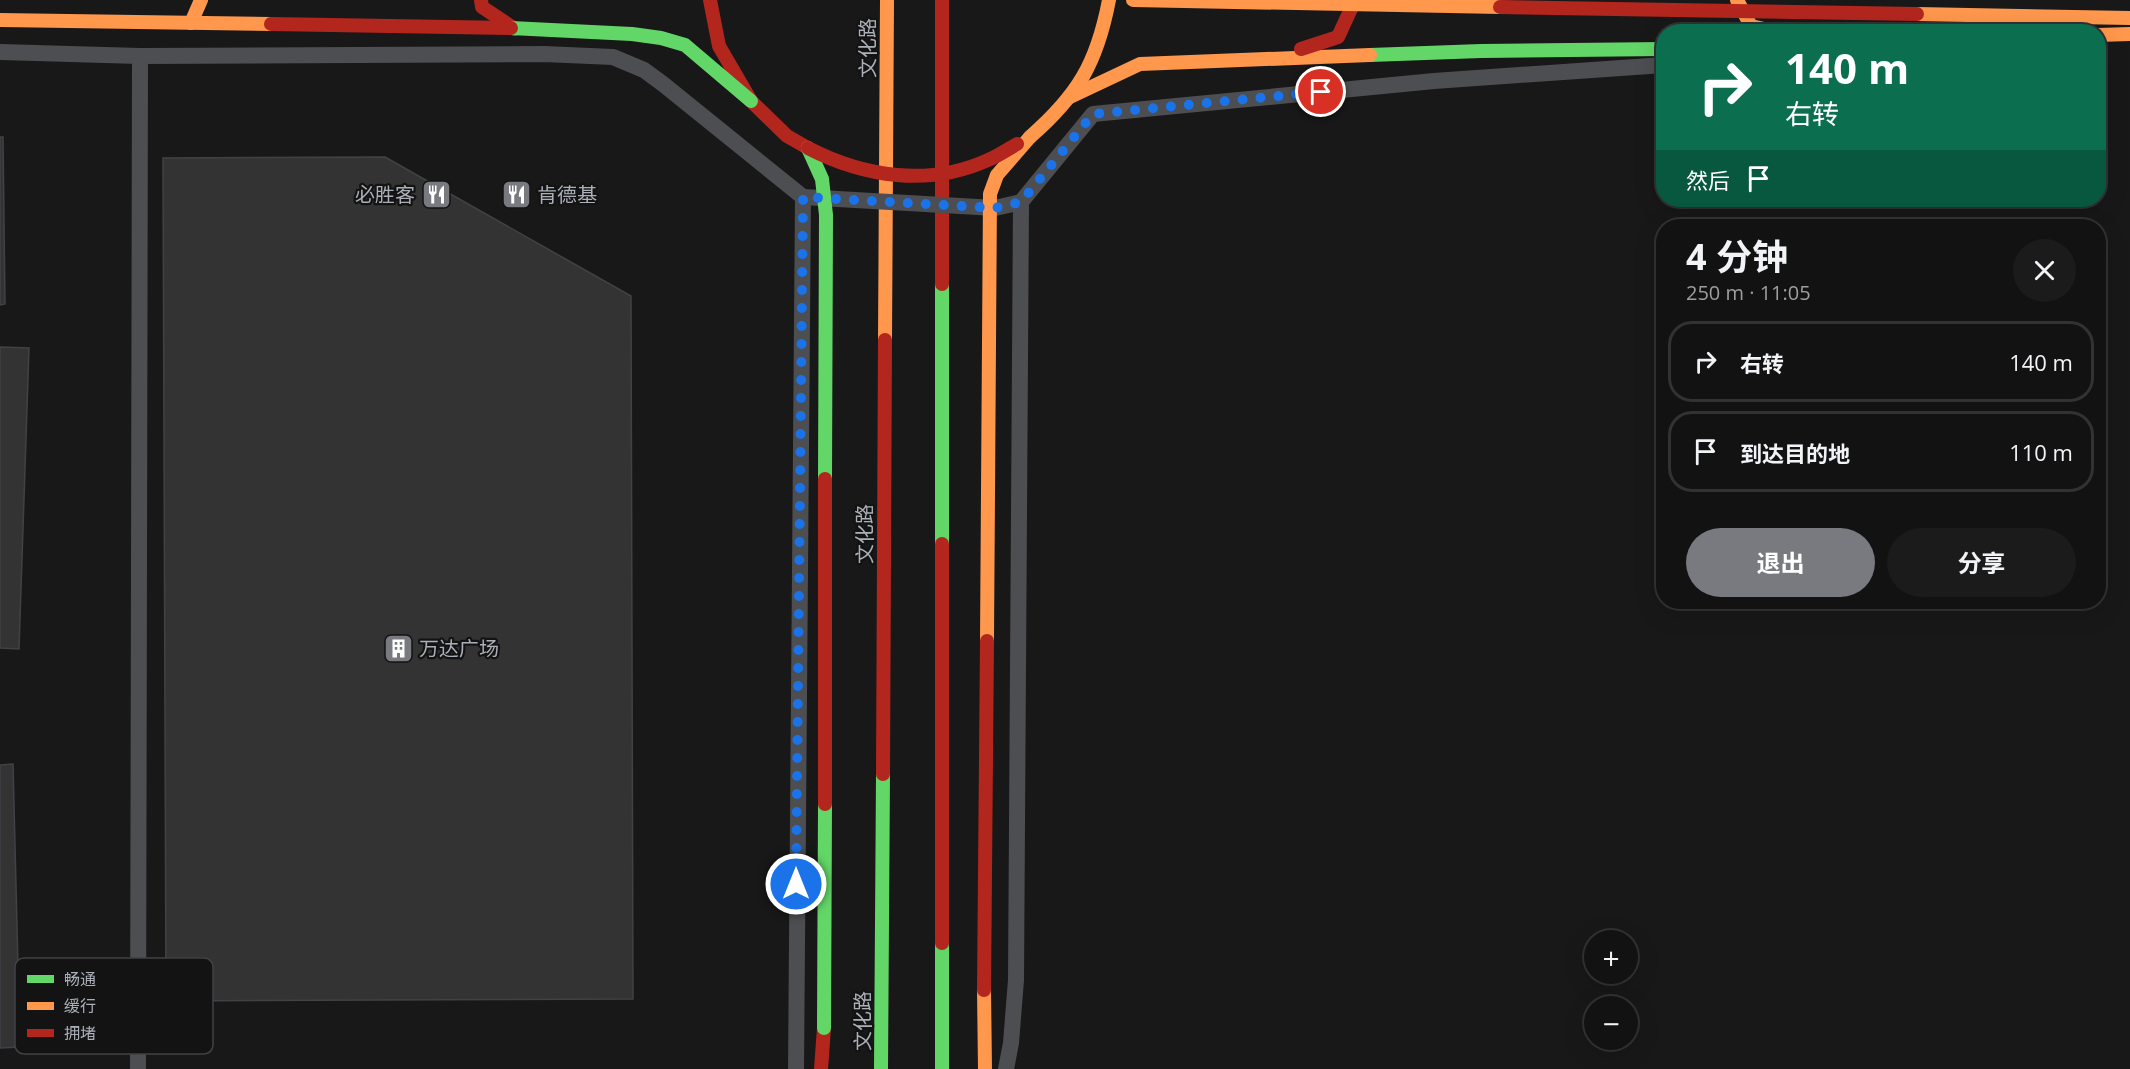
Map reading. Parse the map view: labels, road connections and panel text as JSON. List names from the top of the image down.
{
  "streets": {
    "main road": ["文化路"]
  },
  "places": {
    "restaurant": ["必胜客", "肯德基"],
    "building": ["万达广场"]
  },
  "legend": ["畅通", "缓行", "拥堵"],
  "page": {
    "turn": ["140 m", "右转"],
    "then": "然后",
    "heading": ["4 分钟", "250 m · 11:05"],
    "list": [
      {
        "name": "右转",
        "value": "140 m"
      },
      {
        "name": "到达目的地",
        "value": "110 m"
      }
    ],
    "buttons": ["退出", "分享"],
    "map_buttons": ["+", "−"]
  }
}
